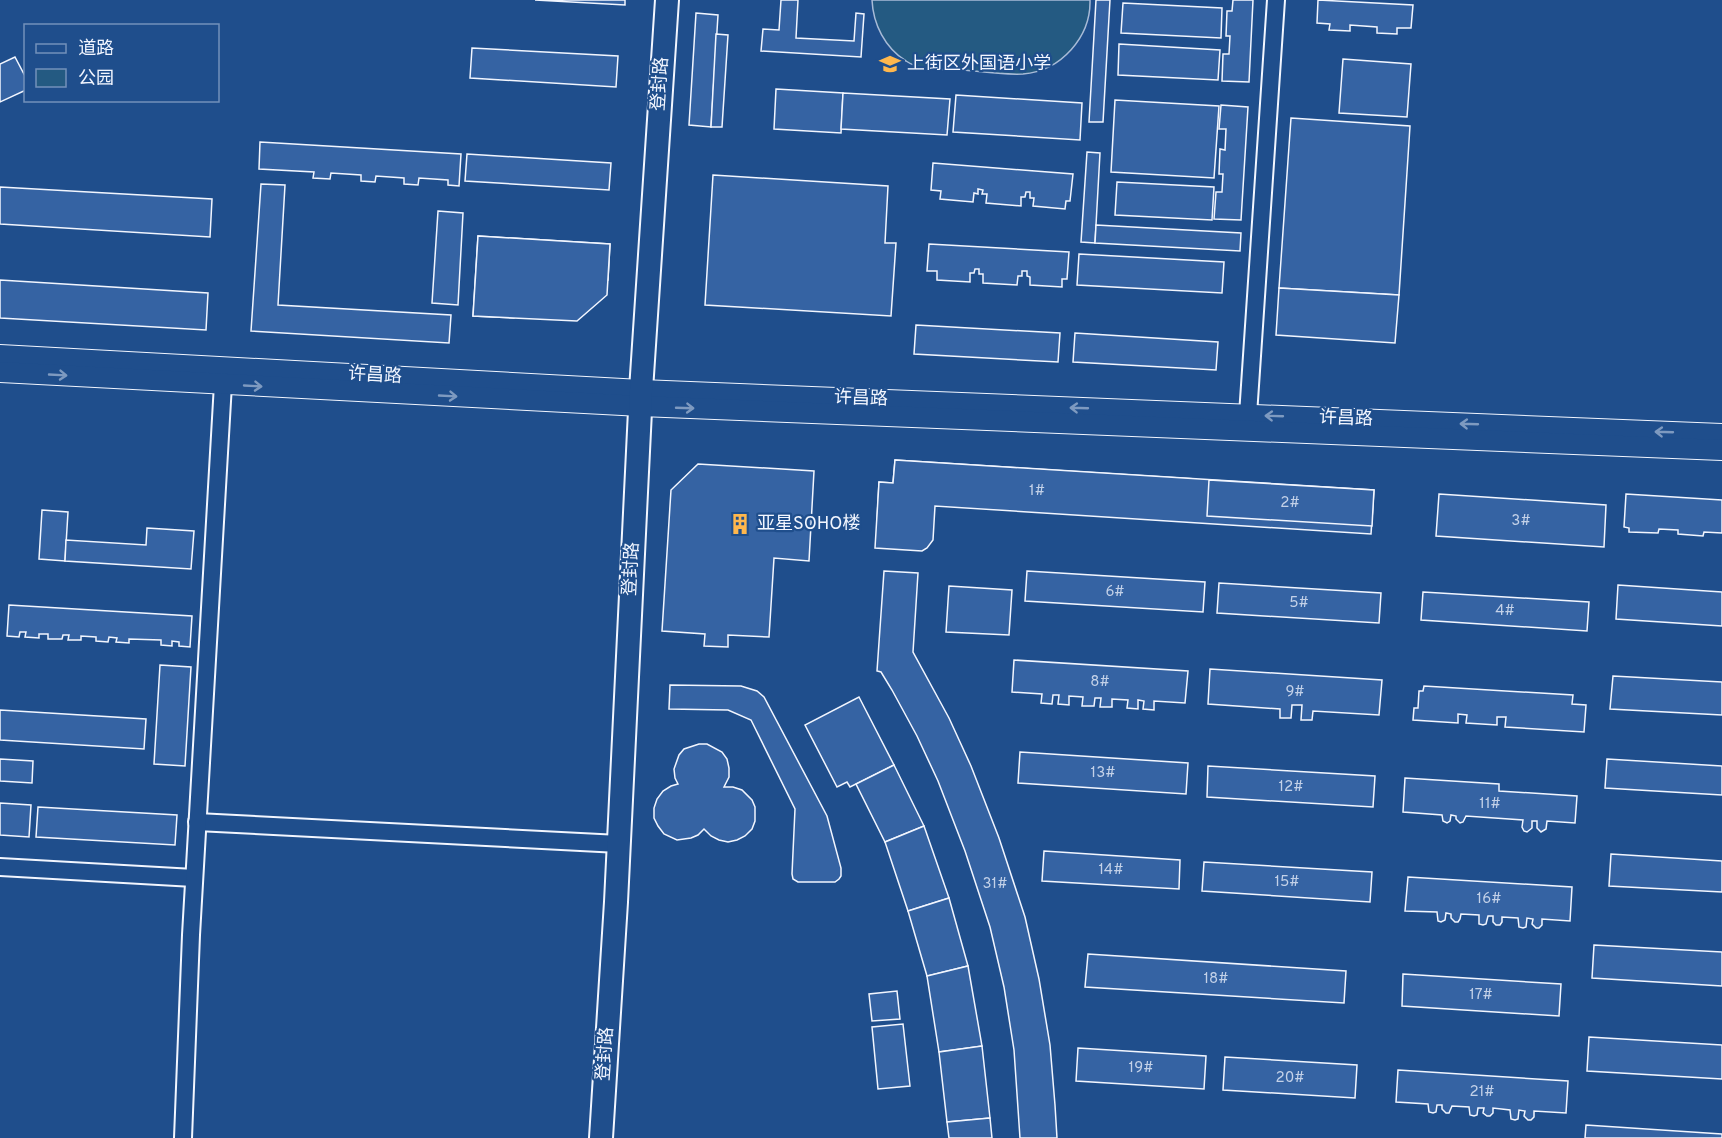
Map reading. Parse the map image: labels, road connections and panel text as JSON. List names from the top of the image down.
{
  "streets": {
    "main road": ["登封路"],
    "street": ["许昌路"]
  },
  "crossings": [
    ["登封路", "许昌路"]
  ],
  "places": {
    "school or university": ["上街区外国语小学"],
    "building": ["亚星SOHO楼"]
  },
  "house_numbers": [
    "1#",
    "2#",
    "3#",
    "6#",
    "5#",
    "4#",
    "8#",
    "9#",
    "13#",
    "12#",
    "11#",
    "14#",
    "15#",
    "31#",
    "16#",
    "18#",
    "17#",
    "19#",
    "20#",
    "21#"
  ],
  "legend": ["道路", "公园"]
}
